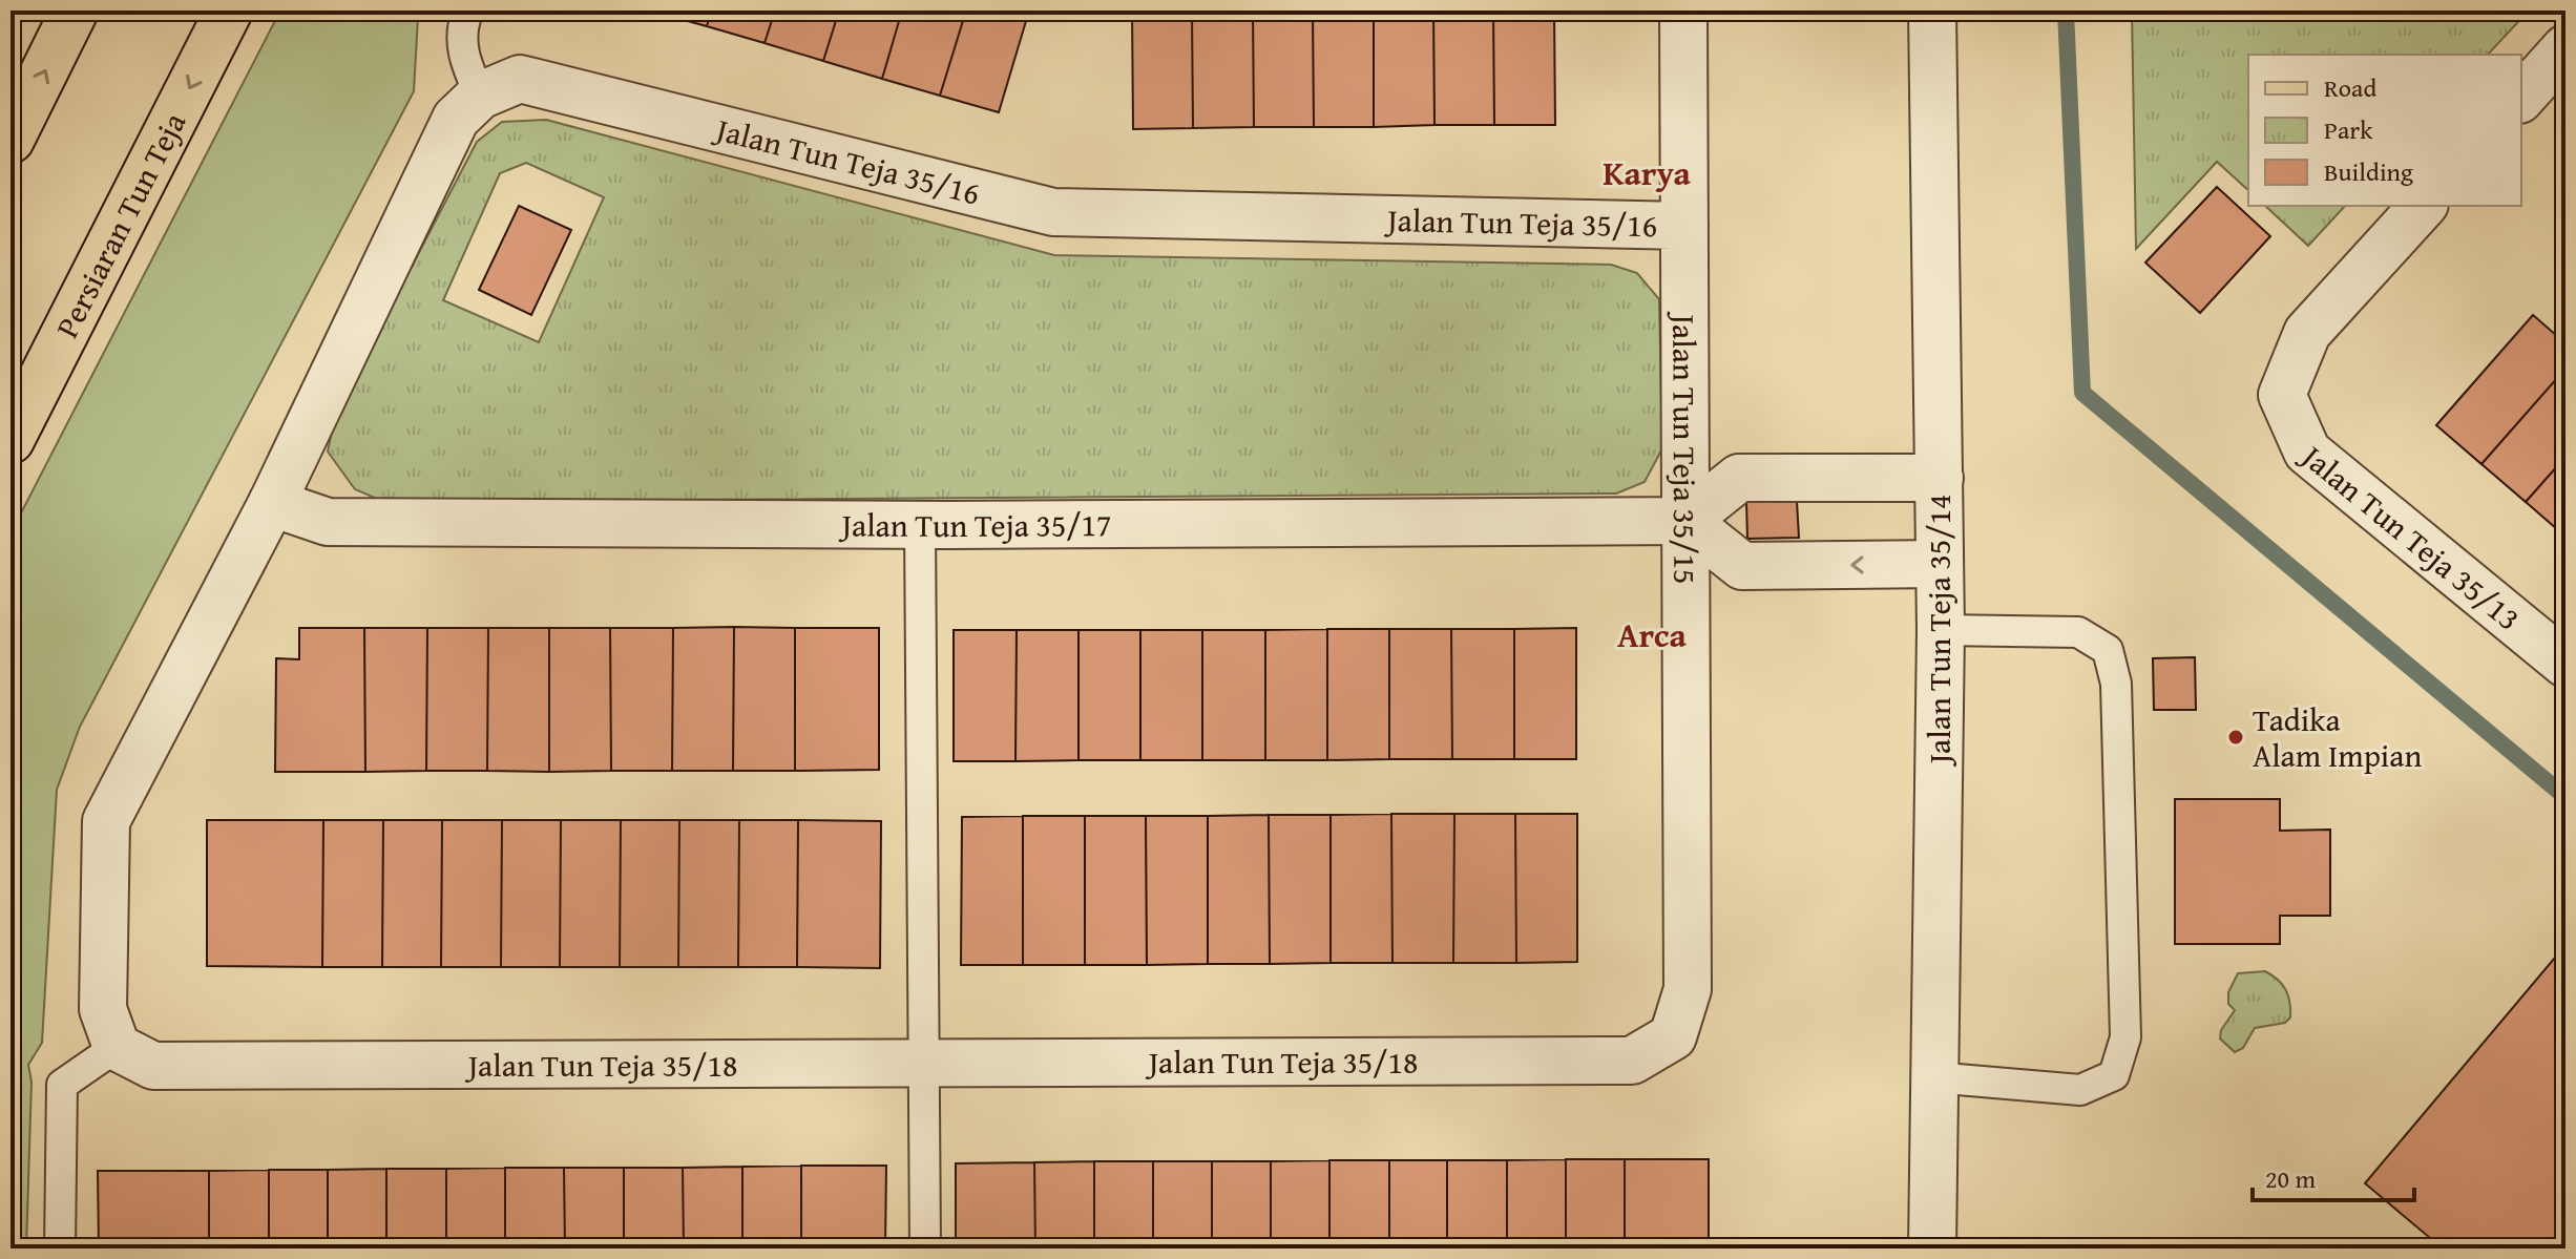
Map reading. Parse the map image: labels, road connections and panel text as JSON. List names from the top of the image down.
{
  "streets": {
    "main road": ["Persiaran Tun Teja"],
    "street": [
      "Jalan Tun Teja 35/16",
      "Jalan Tun Teja 35/15",
      "Jalan Tun Teja 35/17",
      "Jalan Tun Teja 35/13",
      "Jalan Tun Teja 35/14",
      "Jalan Tun Teja 35/18"
    ]
  },
  "crossings": [
    ["Jalan Tun Teja 35/16", "Jalan Tun Teja 35/15"],
    ["Jalan Tun Teja 35/16", "Jalan Tun Teja 35/17"],
    ["Jalan Tun Teja 35/15", "Jalan Tun Teja 35/17"],
    ["Jalan Tun Teja 35/15", "Jalan Tun Teja 35/18"]
  ],
  "one_way": ["Persiaran Tun Teja"],
  "districts": ["Karya", "Arca"],
  "places": ["Tadika Alam Impian"],
  "legend": ["Road", "Park", "Building"],
  "scale_bar": "20 m"
}
